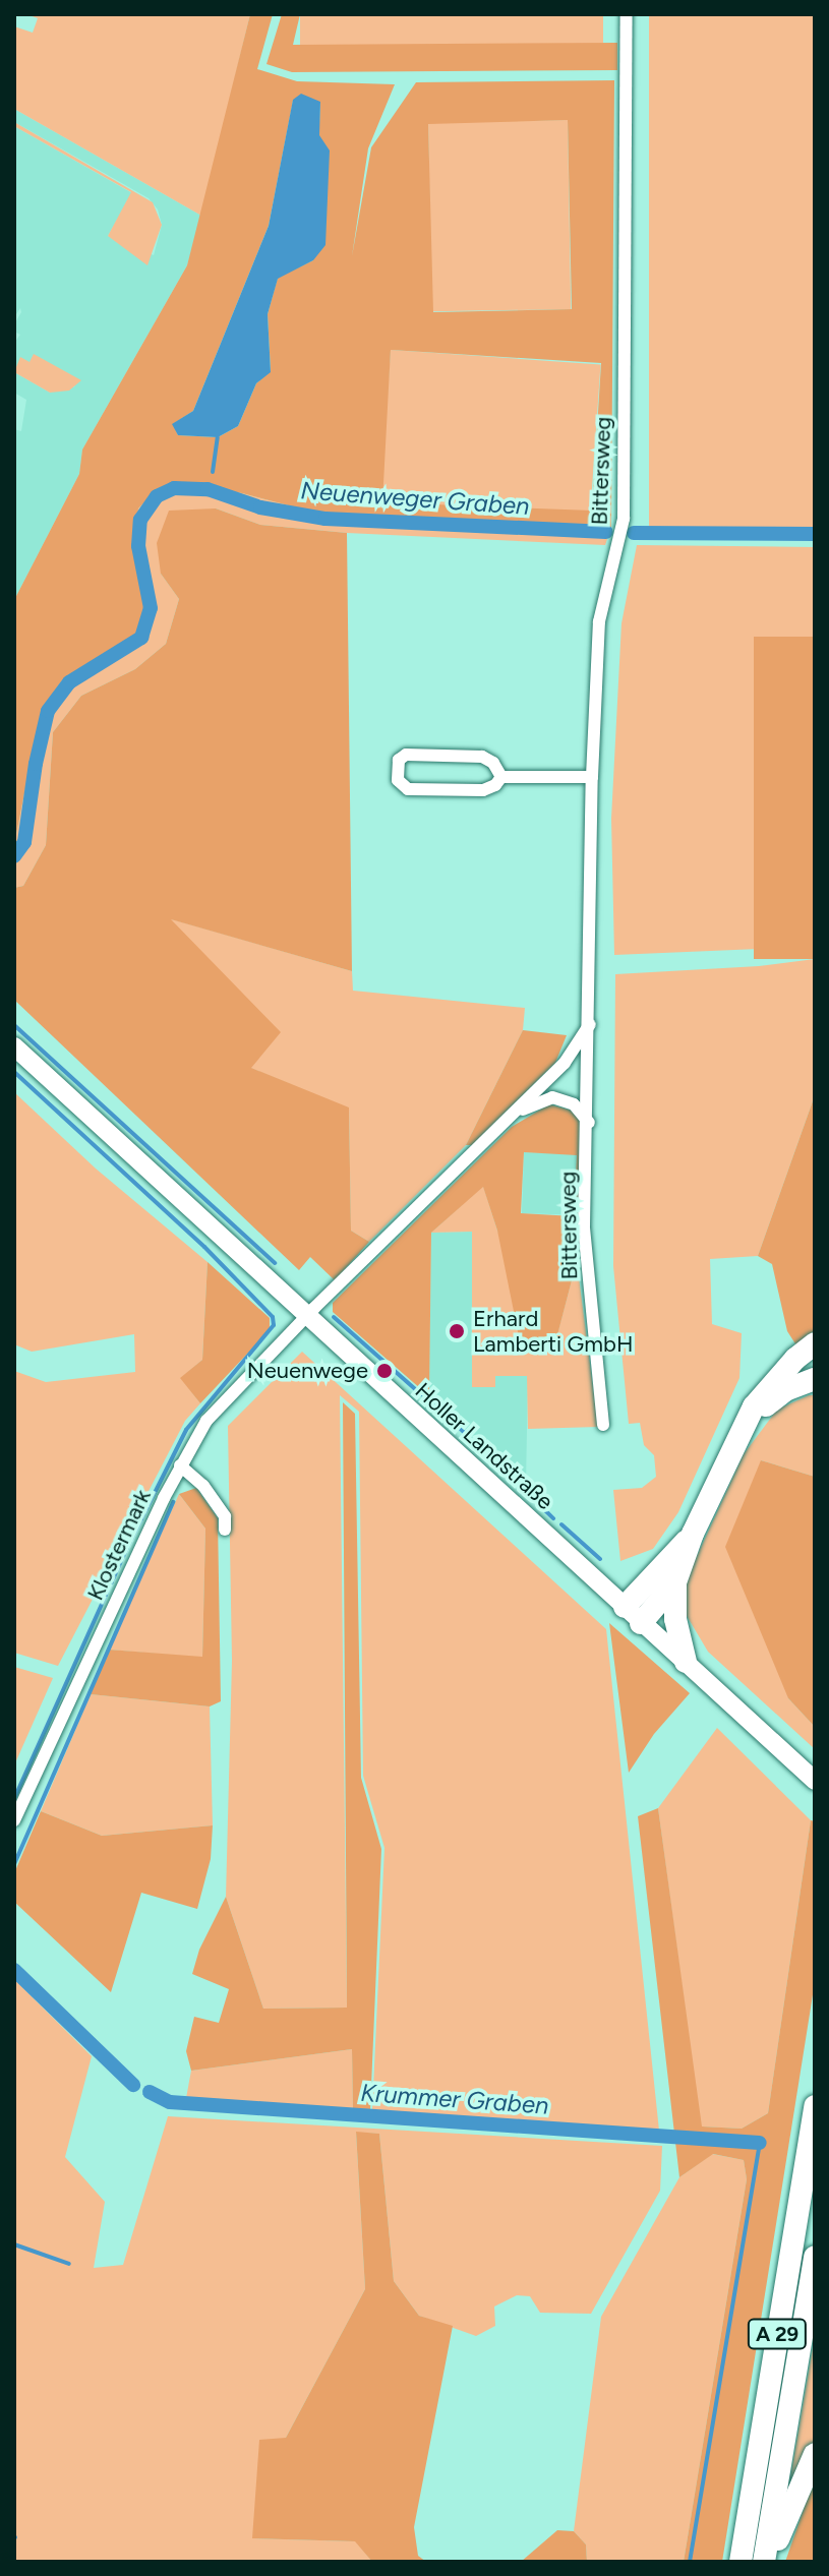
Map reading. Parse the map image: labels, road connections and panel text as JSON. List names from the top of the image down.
{
  "streets": {
    "highway": ["A 29"],
    "main road": ["Holler Landstraße"],
    "street": ["Bittersweg", "Klostermark"]
  },
  "crossings": [
    ["Holler Landstraße", "Klostermark"]
  ],
  "water": ["Neuenweger Graben", "Krummer Graben"],
  "places": ["Erhard Lamberti GmbH", "Neuenwege"]
}
